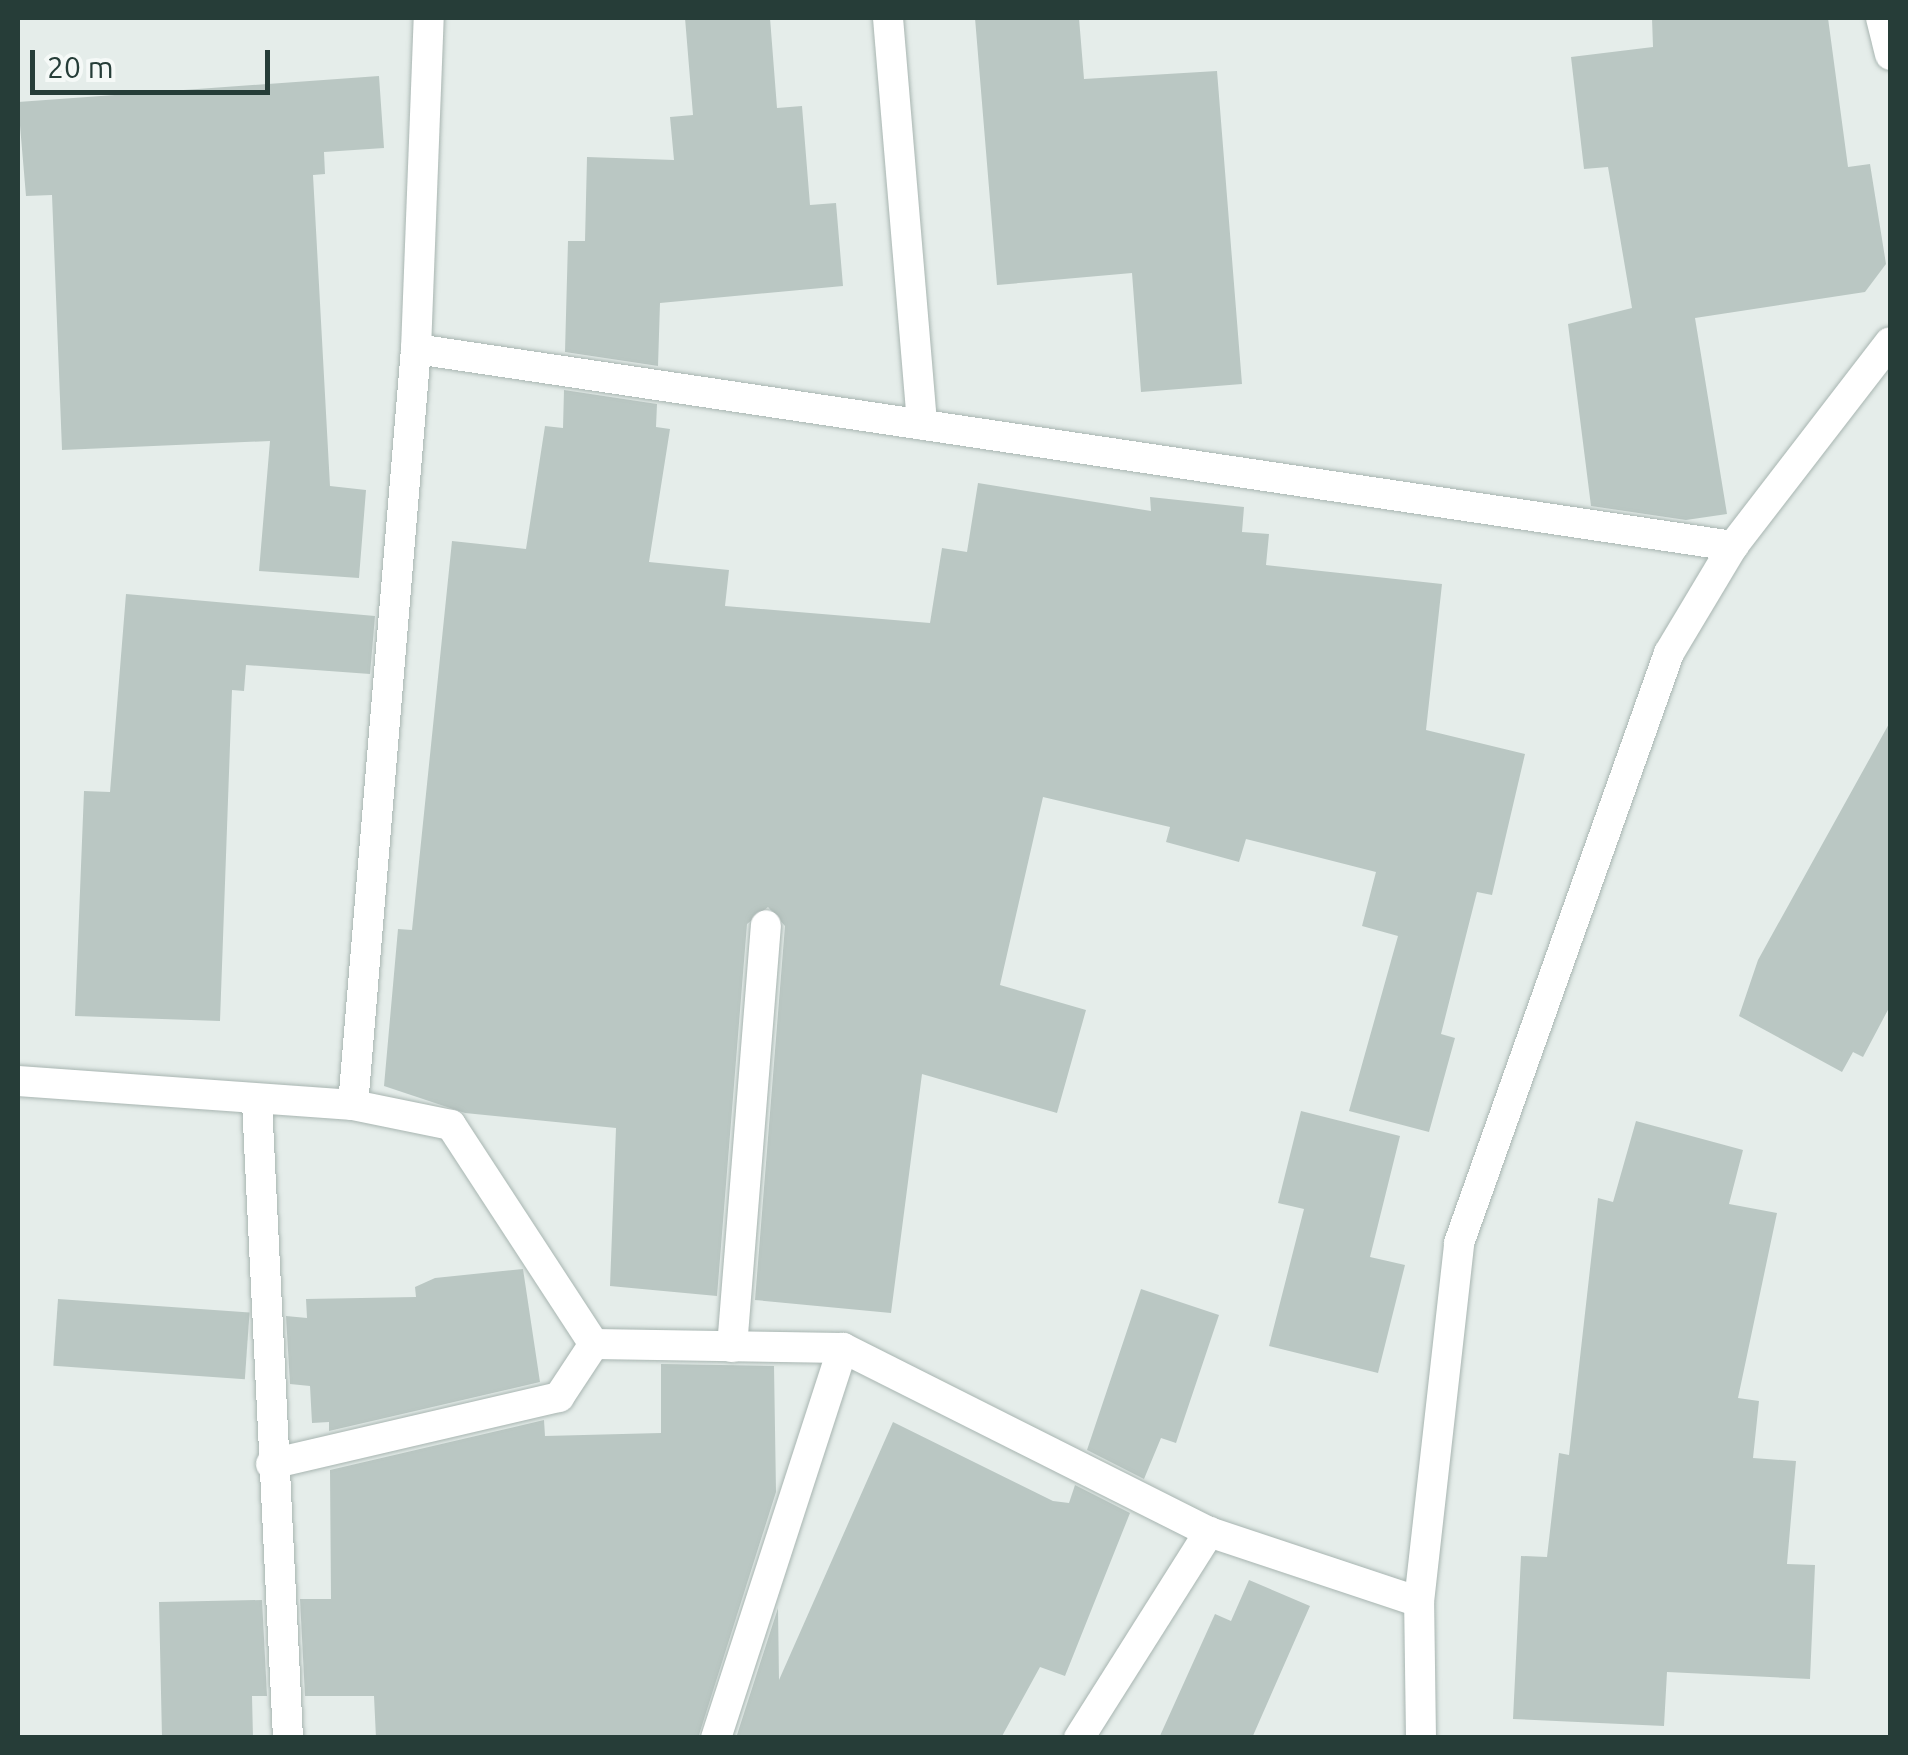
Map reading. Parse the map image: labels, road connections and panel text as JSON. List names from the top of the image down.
{
  "scale_bar": "20 m"
}
